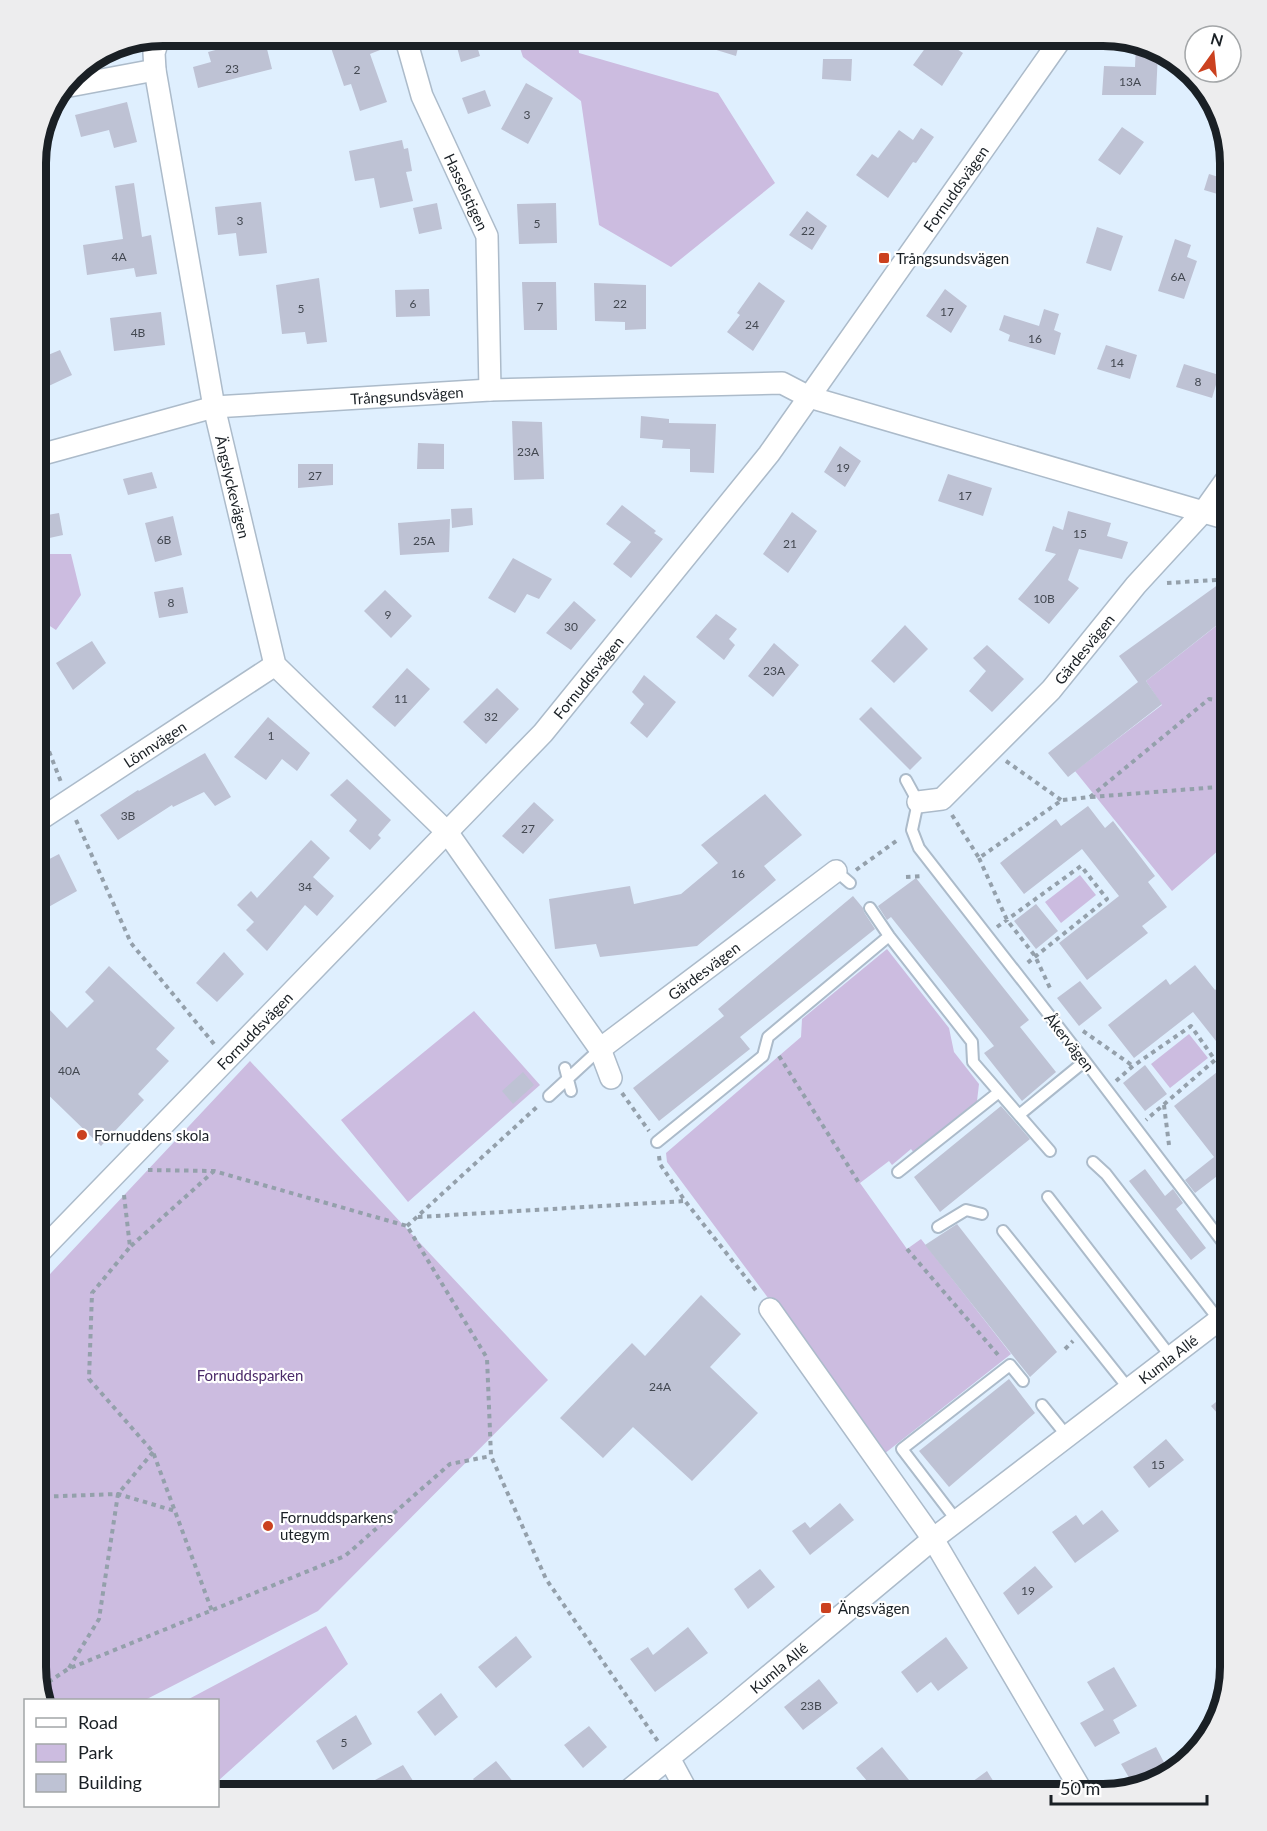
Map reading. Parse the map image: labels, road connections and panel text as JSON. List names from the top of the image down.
{
  "streets": {
    "street": [
      "Fornuddsvägen",
      "Hasselstigen",
      "Trångsundsvägen",
      "Ängslyckevägen",
      "Gärdesvägen",
      "Lönnvägen",
      "Kumla Allé"
    ],
    "lane": ["Åkervägen"]
  },
  "crossings": [
    ["Fornuddsvägen", "Trångsundsvägen"],
    ["Hasselstigen", "Trångsundsvägen"],
    ["Trångsundsvägen", "Ängslyckevägen"],
    ["Trångsundsvägen", "Gärdesvägen"],
    ["Ängslyckevägen", "Lönnvägen"]
  ],
  "parks": ["Fornuddsparken"],
  "places": {
    "transit": ["Trångsundsvägen", "Ängsvägen"],
    "other": ["Fornuddens skola", "Fornuddsparkens utegym"]
  },
  "house_numbers": [
    "23",
    "2",
    "13A",
    "3",
    "3",
    "5",
    "22",
    "4A",
    "6A",
    "6",
    "22",
    "7",
    "5",
    "17",
    "24",
    "4B",
    "16",
    "14",
    "8",
    "23A",
    "19",
    "27",
    "17",
    "15",
    "6B",
    "25A",
    "21",
    "10B",
    "8",
    "9",
    "30",
    "23A",
    "11",
    "32",
    "1",
    "3B",
    "27",
    "16",
    "34",
    "40A",
    "24A",
    "15",
    "19",
    "23B",
    "5"
  ],
  "legend": ["Road", "Park", "Building"],
  "scale_bar": "50 m",
  "north": "top"
}
